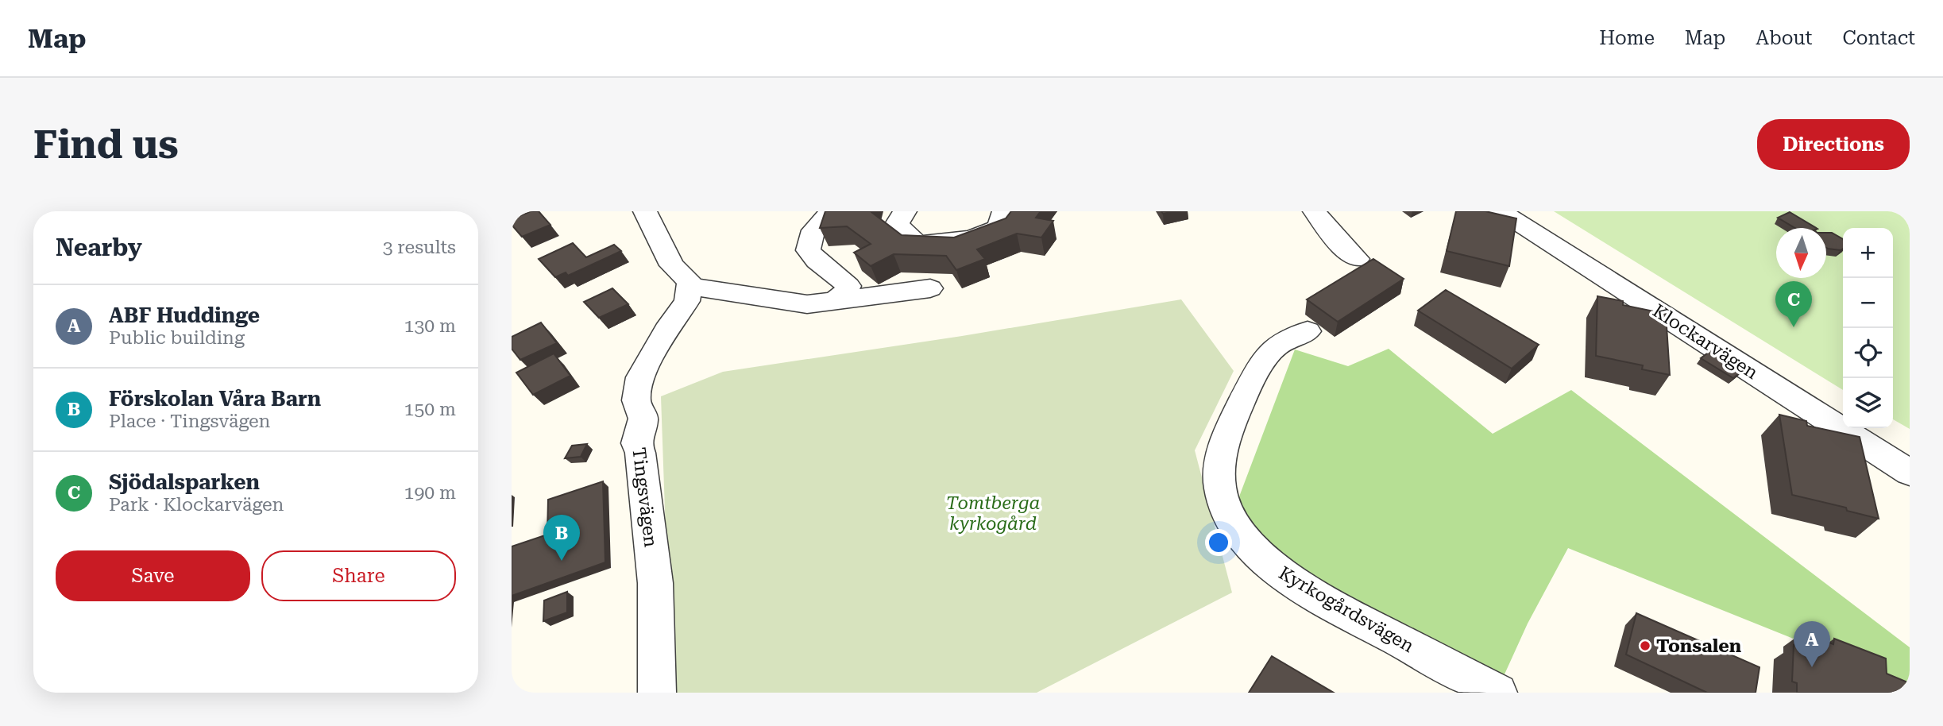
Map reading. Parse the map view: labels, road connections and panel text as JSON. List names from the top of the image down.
{
  "streets": {
    "street": ["Klockarvägen", "Tingsvägen", "Kyrkogårdsvägen"]
  },
  "parks": ["Tomtberga kyrkogård"],
  "places": ["Tonsalen"],
  "north": "bottom",
  "page": {
    "header": "Map",
    "nav": [
      "Home",
      "Map",
      "About",
      "Contact"
    ],
    "buttons": [
      "Directions",
      ["Save", "Share"]
    ],
    "title": "Find us",
    "heading": ["Nearby", "3 results"],
    "map_buttons": ["+", "−"],
    "pins": ["C", "B", "A"],
    "list": [
      {
        "mark": "A",
        "name": "ABF Huddinge",
        "note": "Public building",
        "value": "130 m"
      },
      {
        "mark": "B",
        "name": "Förskolan Våra Barn",
        "note": "Place · Tingsvägen",
        "value": "150 m"
      },
      {
        "mark": "C",
        "name": "Sjödalsparken",
        "note": "Park · Klockarvägen",
        "value": "190 m"
      }
    ]
  }
}
